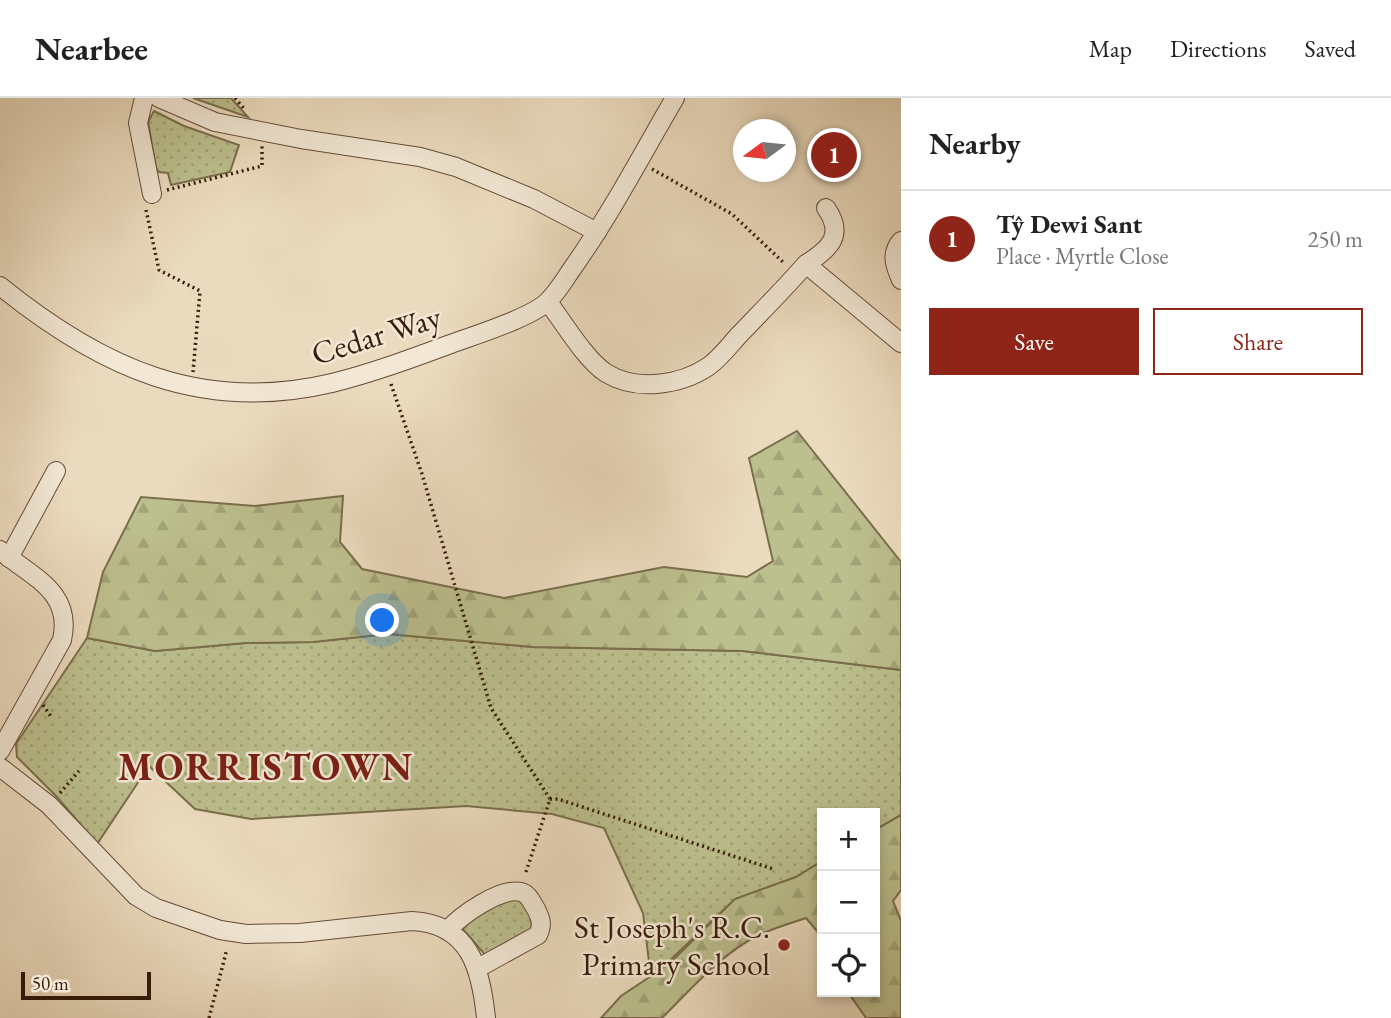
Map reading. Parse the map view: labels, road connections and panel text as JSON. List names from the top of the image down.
{
  "streets": {
    "street": ["Cedar Way"]
  },
  "districts": ["MORRISTOWN"],
  "places": ["St Joseph's R.C. Primary School"],
  "scale_bar": "50 m",
  "north": "left",
  "page": {
    "header": "Nearbee",
    "nav": ["Map", "Directions", "Saved"],
    "heading": "Nearby",
    "pins": "1",
    "list": [
      {
        "mark": "1",
        "name": "Tŷ Dewi Sant",
        "note": "Place · Myrtle Close",
        "value": "250 m"
      }
    ],
    "buttons": ["Save", "Share"],
    "map_buttons": ["+", "−"],
    "scale": "50 m"
  }
}
